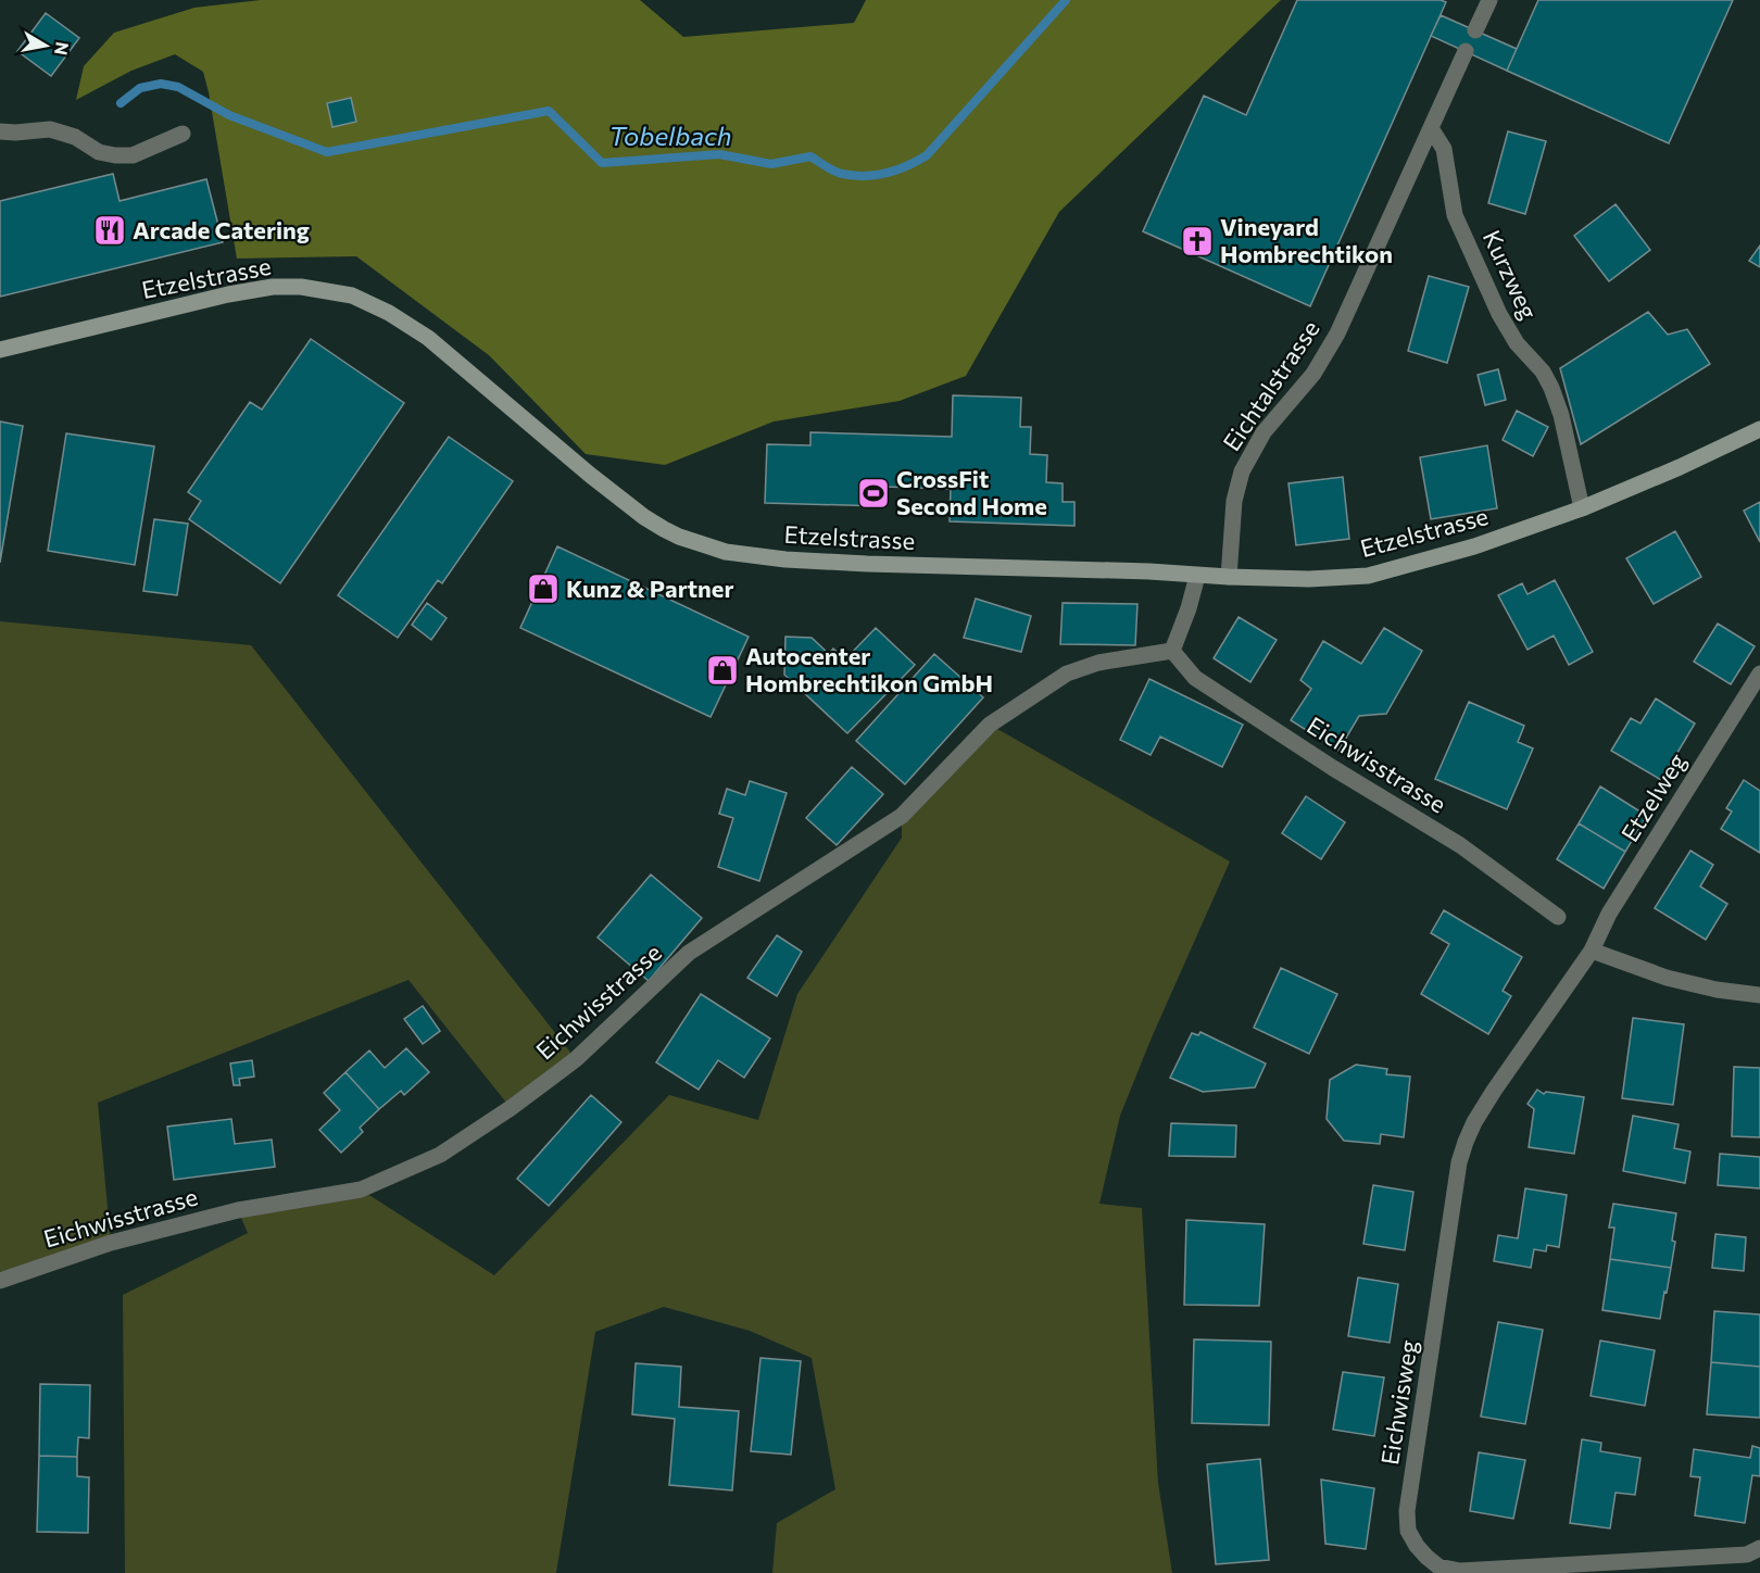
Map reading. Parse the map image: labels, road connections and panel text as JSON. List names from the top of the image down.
{
  "streets": {
    "street": [
      "Kurzweg",
      "Etzelstrasse",
      "Eichtalstrasse",
      "Eichwisstrasse",
      "Etzelweg",
      "Eichwisweg"
    ]
  },
  "crossings": [
    ["Kurzweg", "Etzelstrasse"],
    ["Kurzweg", "Eichtalstrasse"],
    ["Etzelstrasse", "Eichtalstrasse"],
    ["Etzelweg", "Eichwisweg"]
  ],
  "water": ["Tobelbach"],
  "places": {
    "restaurant": ["Arcade Catering"],
    "church": ["Vineyard Hombrechtikon"],
    "sports": ["CrossFit Second Home"],
    "shop": ["Kunz & Partner", "Autocenter Hombrechtikon GmbH"]
  },
  "north": "right"
}
